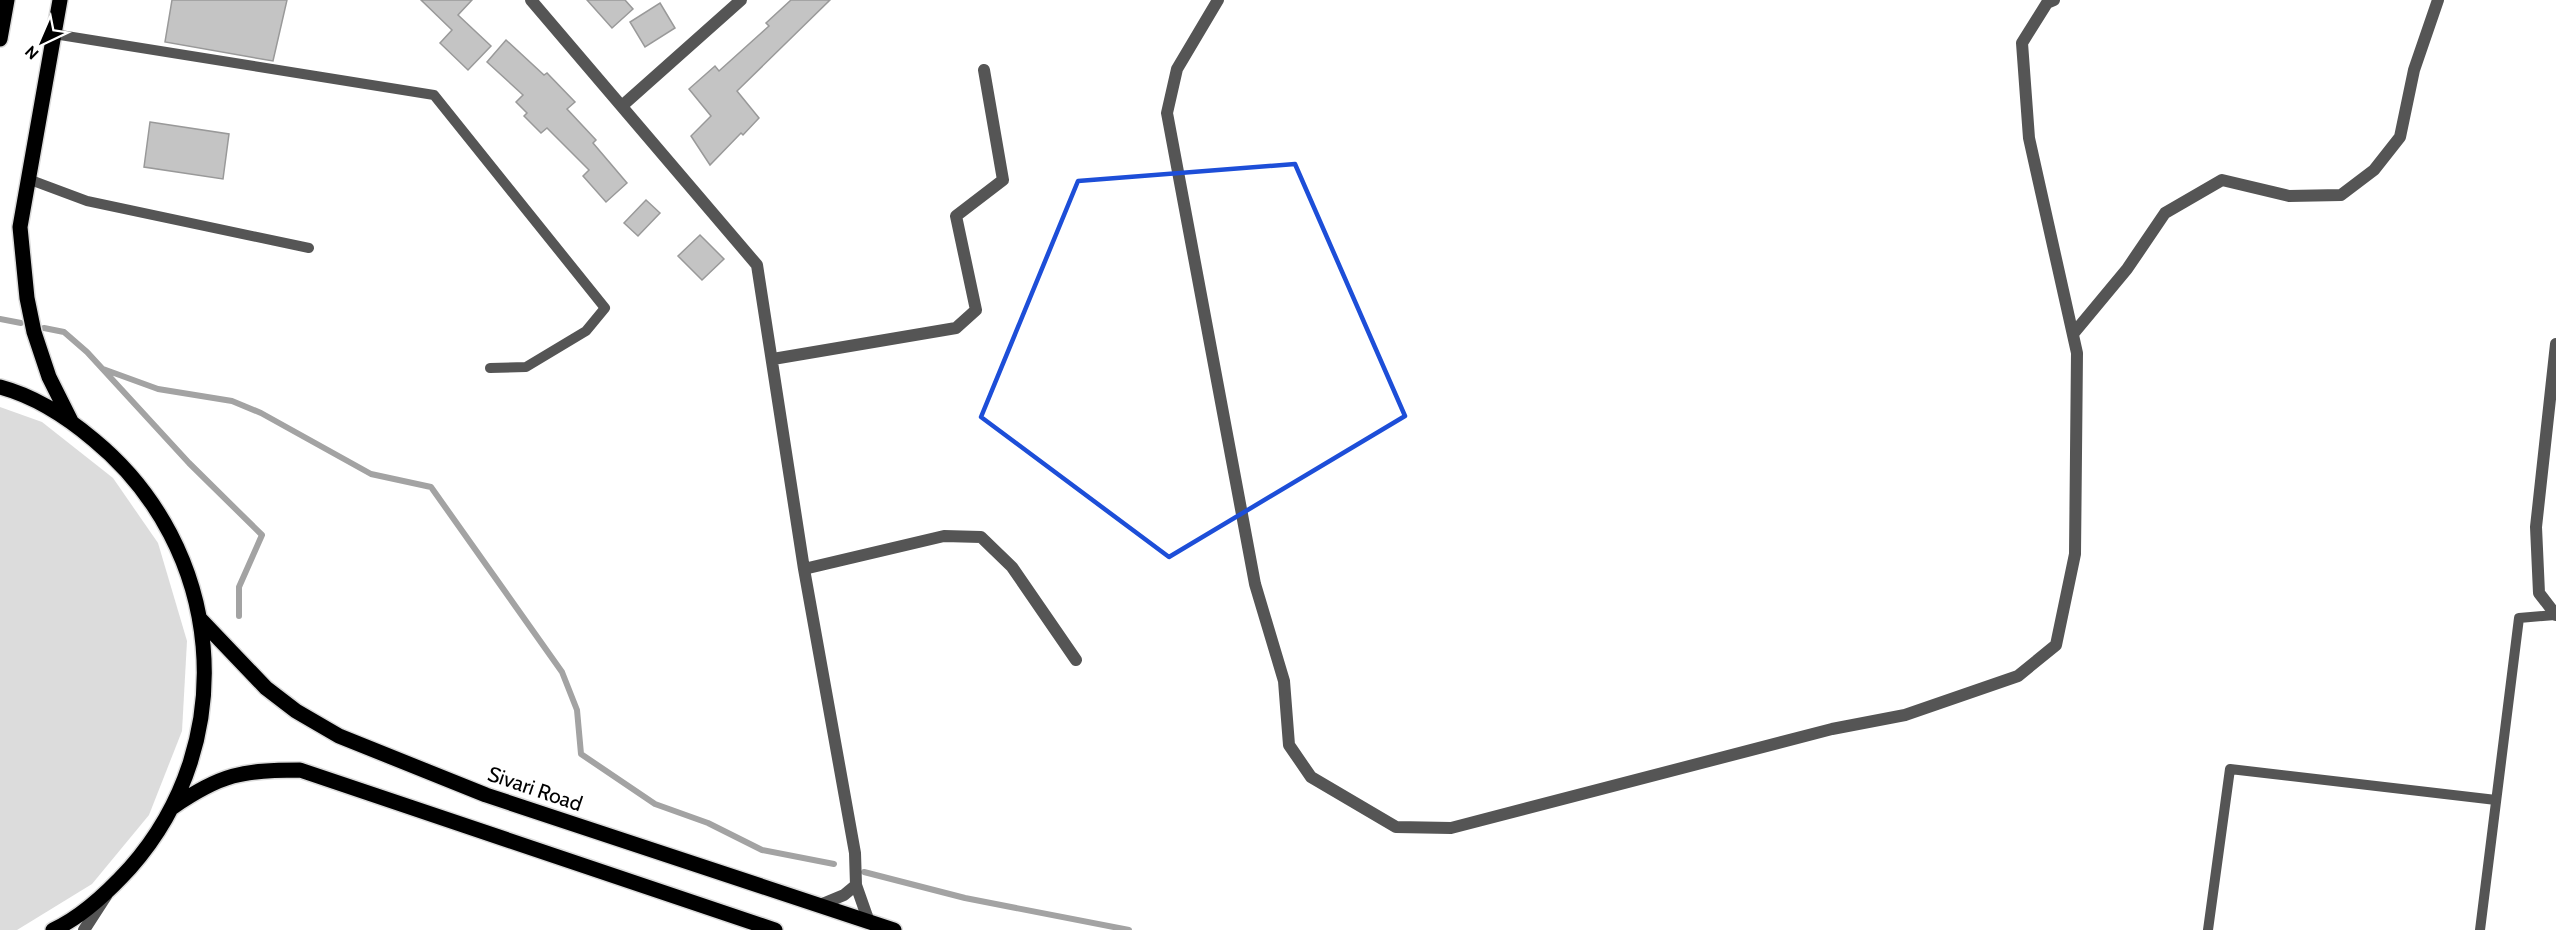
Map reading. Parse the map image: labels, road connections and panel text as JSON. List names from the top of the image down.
{
  "streets": {
    "main road": ["Sivari Road"]
  },
  "north": "bottom left"
}
